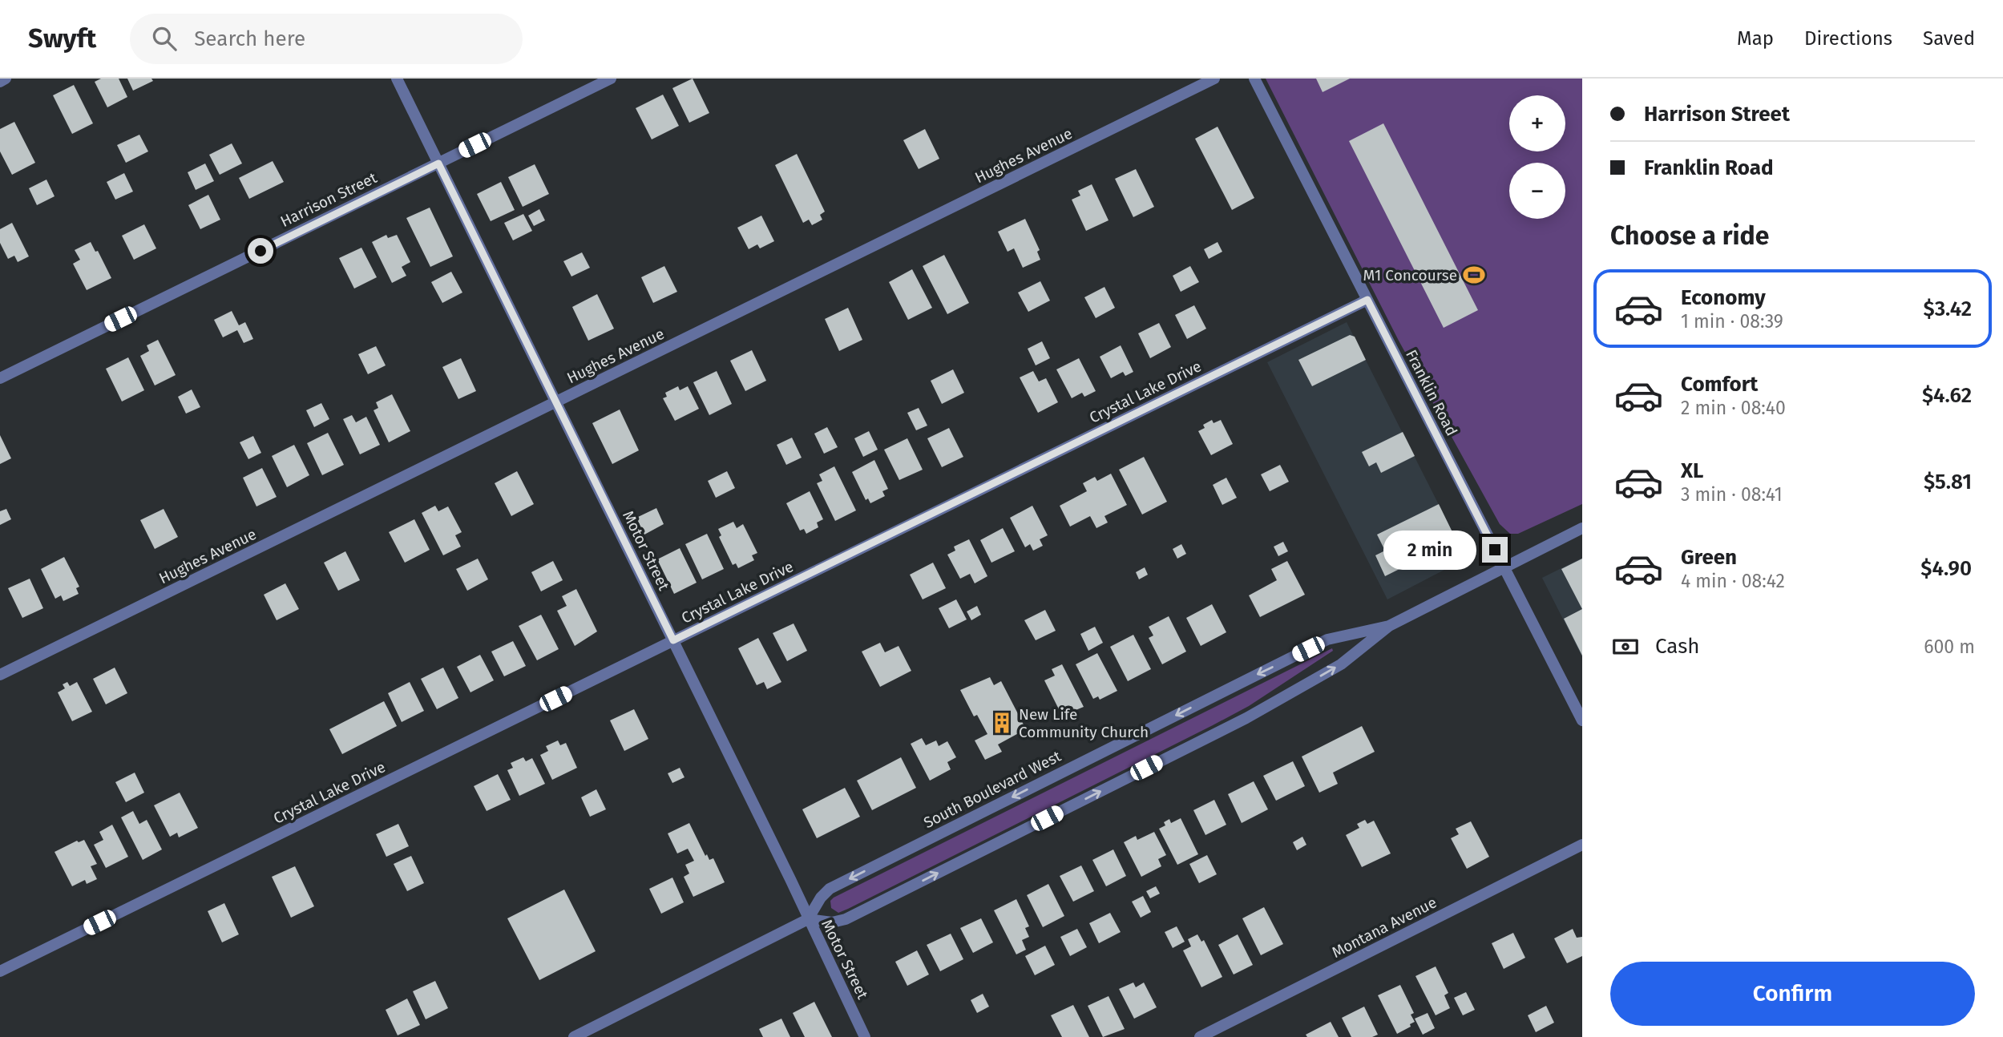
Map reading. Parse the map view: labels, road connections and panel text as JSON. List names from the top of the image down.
{
  "streets": {
    "street": [
      "Hughes Avenue",
      "Harrison Street",
      "Crystal Lake Drive",
      "Franklin Road",
      "Motor Street",
      "South Boulevard West",
      "Montana Avenue"
    ]
  },
  "crossings": [
    ["Hughes Avenue", "Motor Street"],
    ["Harrison Street", "Motor Street"],
    ["Crystal Lake Drive", "Franklin Road"],
    ["Crystal Lake Drive", "Motor Street"],
    ["Franklin Road", "South Boulevard West"],
    ["Motor Street", "South Boulevard West"]
  ],
  "places": {
    "sports": ["M1 Concourse"],
    "building": ["New Life Community Church"]
  },
  "page": {
    "header": "Swyft",
    "search": "Search here",
    "nav": ["Map", "Directions", "Saved"],
    "banner": ["Harrison Street", "Franklin Road"],
    "map_buttons": ["+", "−"],
    "heading": "Choose a ride",
    "list": [
      {
        "name": "Economy",
        "note": "1 min · 08:39",
        "value": "$3.42"
      },
      {
        "name": "Comfort",
        "note": "2 min · 08:40",
        "value": "$4.62"
      },
      {
        "name": "XL",
        "note": "3 min · 08:41",
        "value": "$5.81"
      },
      {
        "name": "Green",
        "note": "4 min · 08:42",
        "value": "$4.90"
      }
    ],
    "bubble": "2 min",
    "pay": ["Cash", "600 m"],
    "buttons": "Confirm"
  }
}
